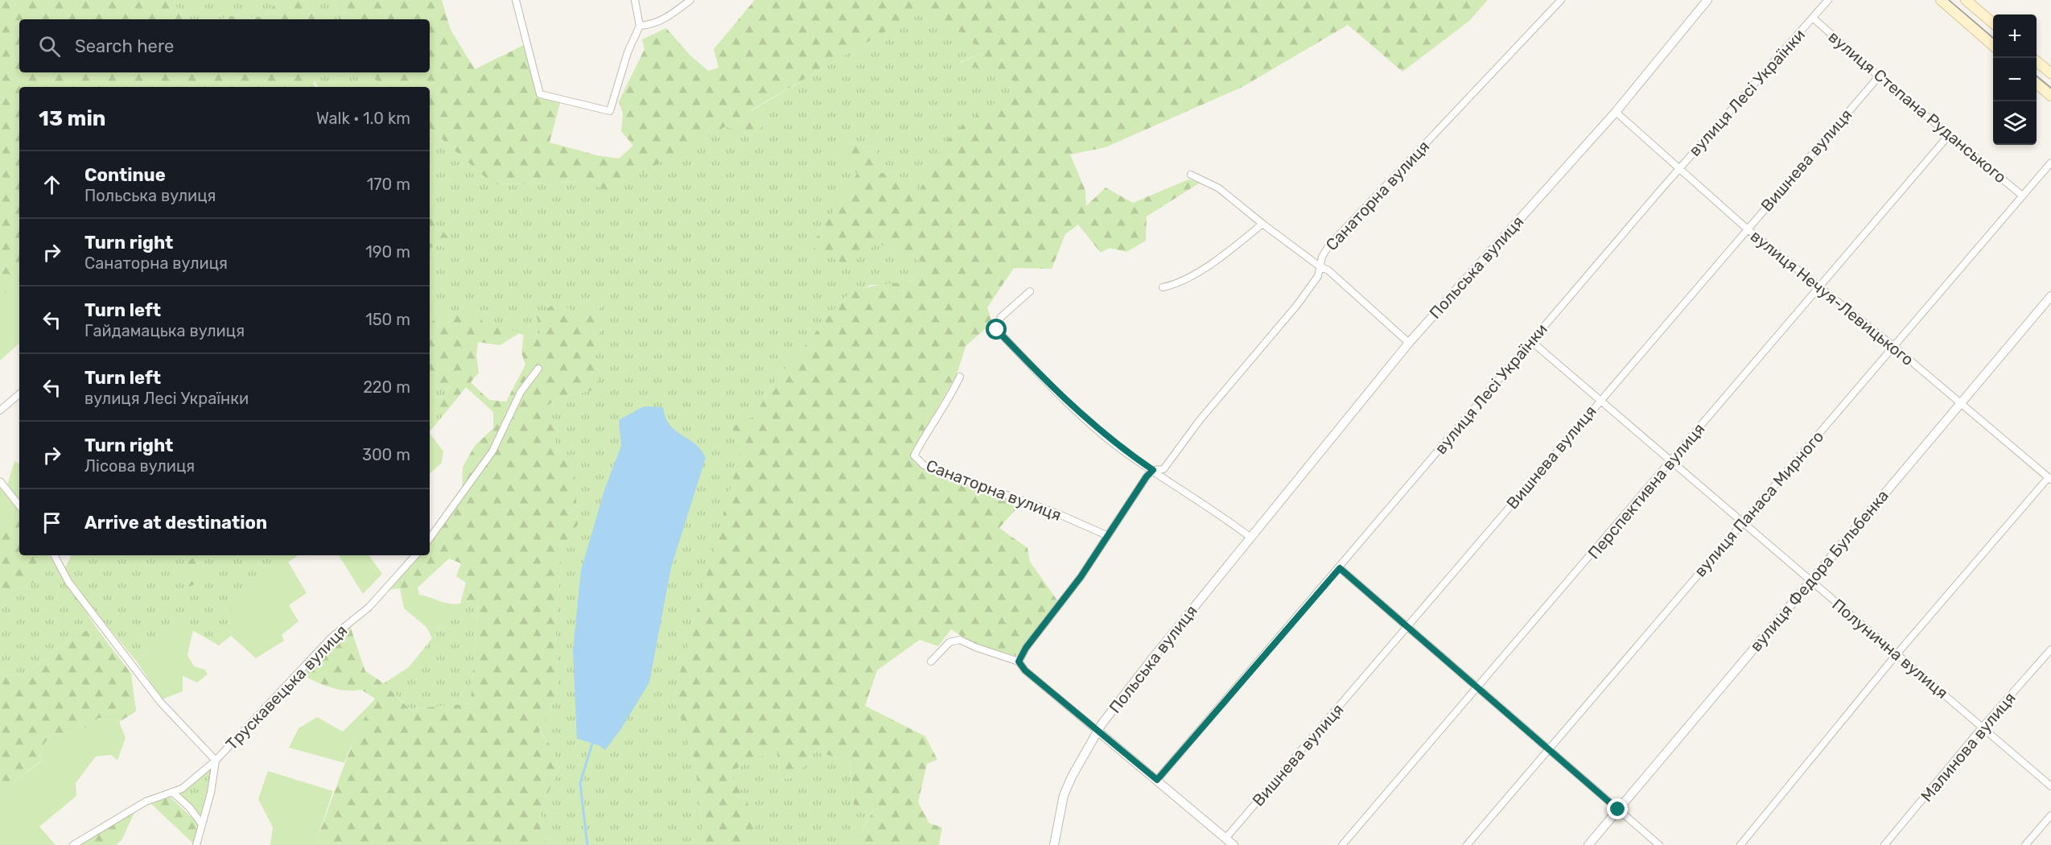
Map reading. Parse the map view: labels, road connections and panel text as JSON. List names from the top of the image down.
{
  "streets": {
    "street": [
      "вулиця Лесі Українки",
      "вулиця Степана Руданського",
      "Вишнева вулиця",
      "Санаторна вулиця",
      "Польська вулиця",
      "вулиця Нечуя-Левицького",
      "Перспективна вулиця",
      "вулиця Панаса Мирного",
      "вулиця Федора Бульбенка",
      "Полунична вулиця",
      "Трускавецька вулиця",
      "Малинова вулиця"
    ]
  },
  "crossings": [
    ["вулиця Лесі Українки", "вулиця Степана Руданського"],
    ["вулиця Лесі Українки", "вулиця Нечуя-Левицького"],
    ["вулиця Лесі Українки", "Полунична вулиця"],
    ["вулиця Степана Руданського", "Вишнева вулиця"],
    ["вулиця Степана Руданського", "Перспективна вулиця"],
    ["вулиця Степана Руданського", "вулиця Панаса Мирного"],
    ["Вишнева вулиця", "вулиця Нечуя-Левицького"],
    ["Вишнева вулиця", "Полунична вулиця"],
    ["Польська вулиця", "вулиця Нечуя-Левицького"],
    ["вулиця Нечуя-Левицького", "Перспективна вулиця"],
    ["вулиця Нечуя-Левицького", "вулиця Панаса Мирного"],
    ["вулиця Нечуя-Левицького", "вулиця Федора Бульбенка"],
    ["Перспективна вулиця", "Полунична вулиця"],
    ["вулиця Панаса Мирного", "Полунична вулиця"],
    ["вулиця Федора Бульбенка", "Полунична вулиця"],
    ["Полунична вулиця", "Малинова вулиця"]
  ],
  "page": {
    "map_buttons": ["+", "−"],
    "search": "Search here",
    "heading": ["13 min", "Walk · 1.0 km"],
    "list": [
      ["Continue", "Польська вулиця", "170 m"],
      ["Turn right", "Санаторна вулиця", "190 m"],
      ["Turn left", "Гайдамацька вулиця", "150 m"],
      ["Turn left", "вулиця Лесі Українки", "220 m"],
      ["Turn right", "Лісова вулиця", "300 m"],
      "Arrive at destination"
    ]
  }
}
